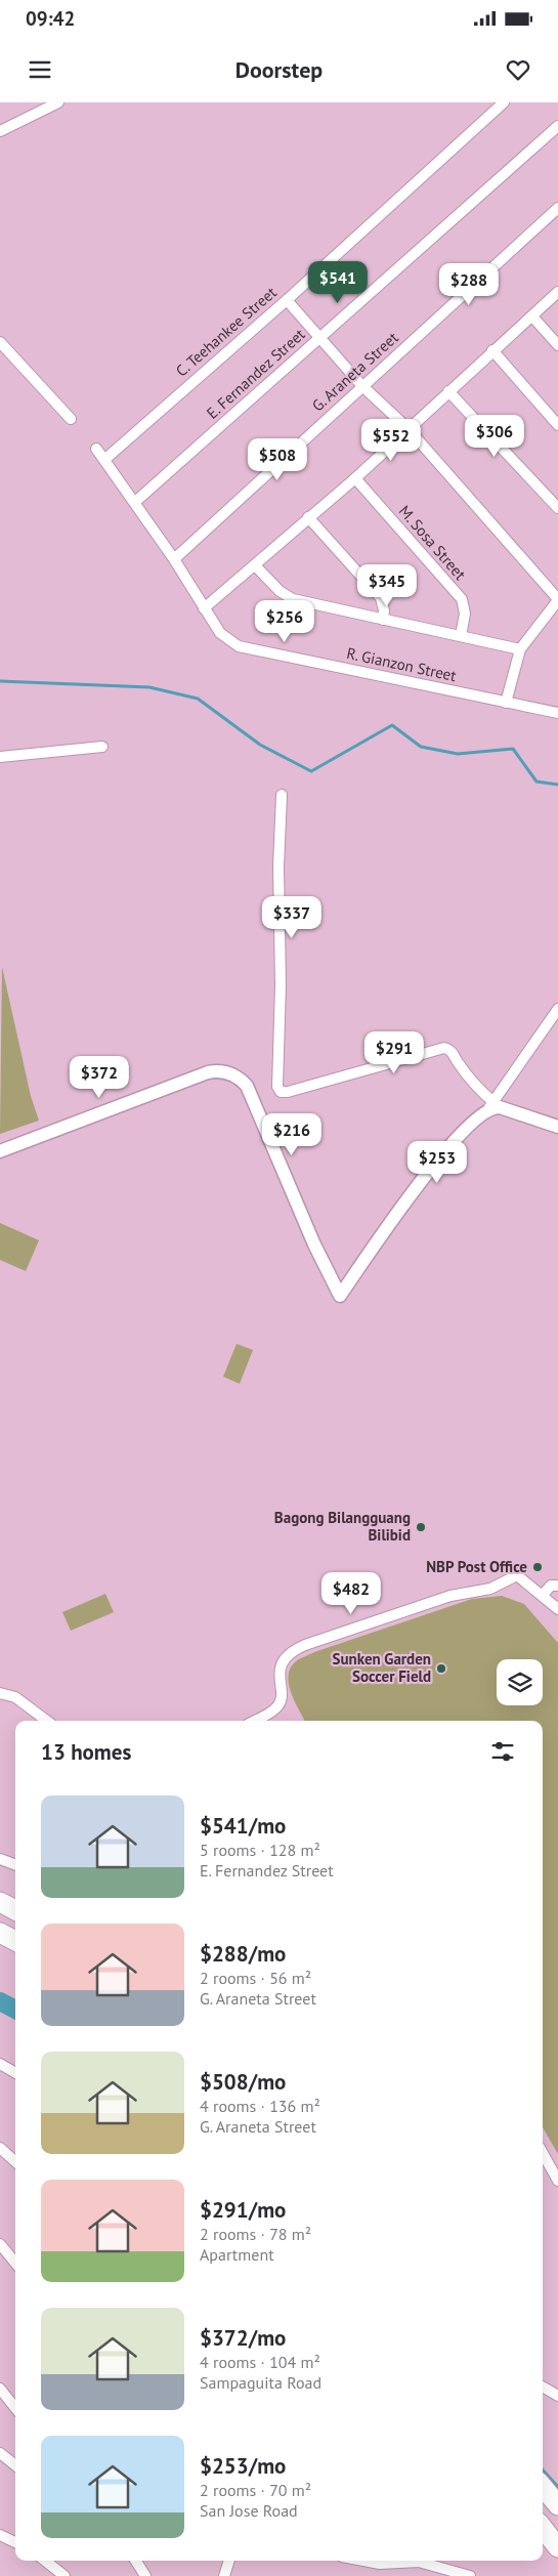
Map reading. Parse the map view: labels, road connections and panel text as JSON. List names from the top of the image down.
{
  "streets": {
    "street": [
      "C. Teehankee Street",
      "G. Araneta Street",
      "E. Fernandez Street",
      "M. Sosa Street",
      "R. Gianzon Street"
    ]
  },
  "crossings": [
    ["C. Teehankee Street", "R. Gianzon Street"],
    ["G. Araneta Street", "R. Gianzon Street"],
    ["E. Fernandez Street", "R. Gianzon Street"]
  ],
  "places": ["Bagong Bilangguang Bilibid", "NBP Post Office", "Sunken Garden Soccer Field"],
  "page": {
    "status": "09:42",
    "header": "Doorstep",
    "price": [
      "$541",
      "$288",
      "$306",
      "$552",
      "$508",
      "$345",
      "$256",
      "$337",
      "$291",
      "$372",
      "$216",
      "$253",
      "$482"
    ],
    "heading": "13 homes",
    "list": [
      {
        "name": "$541/mo",
        "note": "5 rooms · 128 m² · E. Fernandez Street"
      },
      {
        "name": "$288/mo",
        "note": "2 rooms · 56 m² · G. Araneta Street"
      },
      {
        "name": "$508/mo",
        "note": "4 rooms · 136 m² · G. Araneta Street"
      },
      {
        "name": "$291/mo",
        "note": "2 rooms · 78 m² · Apartment"
      },
      {
        "name": "$372/mo",
        "note": "4 rooms · 104 m² · Sampaguita Road"
      },
      {
        "name": "$253/mo",
        "note": "2 rooms · 70 m² · San Jose Road"
      }
    ]
  }
}
